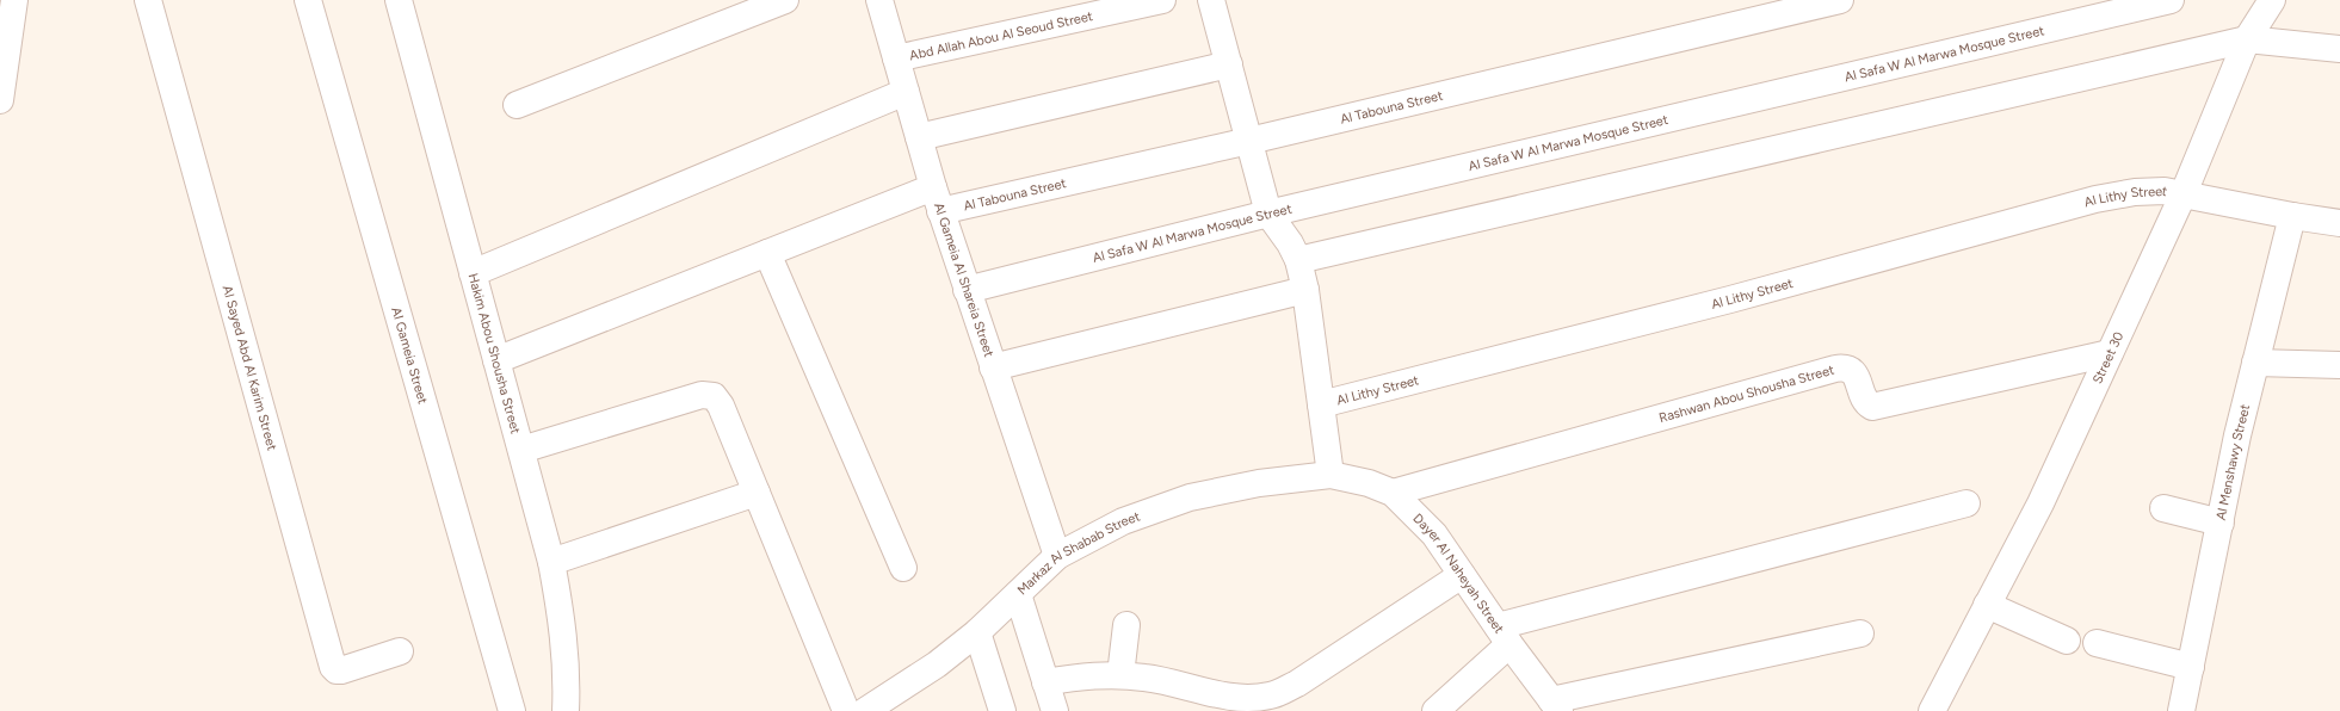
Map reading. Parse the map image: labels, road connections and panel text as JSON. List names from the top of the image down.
{
  "streets": {
    "street": [
      "Abd Allah Abou Al Seoud Street",
      "Al Safa W Al Marwa Mosque Street",
      "Al Tabouna Street",
      "Al Lithy Street",
      "Al Gameia Al Shareia Street",
      "Hakim Abou Shousha Street",
      "Al Gameia Street",
      "Street 30",
      "Al Sayed Abd Al Karim Street",
      "Rashwan Abou Shousha Street",
      "Al Menshawy Street",
      "Markaz Al Shabab Street",
      "Dayer Al Naheyah Street"
    ]
  },
  "crossings": [
    ["Abd Allah Abou Al Seoud Street", "Al Gameia Al Shareia Street"],
    ["Al Safa W Al Marwa Mosque Street", "Al Gameia Al Shareia Street"],
    ["Al Tabouna Street", "Al Gameia Al Shareia Street"],
    ["Al Tabouna Street", "Hakim Abou Shousha Street"],
    ["Al Lithy Street", "Street 30"],
    ["Al Lithy Street", "Al Menshawy Street"],
    ["Al Gameia Al Shareia Street", "Markaz Al Shabab Street"],
    ["Street 30", "Rashwan Abou Shousha Street"],
    ["Rashwan Abou Shousha Street", "Dayer Al Naheyah Street"],
    ["Markaz Al Shabab Street", "Dayer Al Naheyah Street"]
  ]
}
